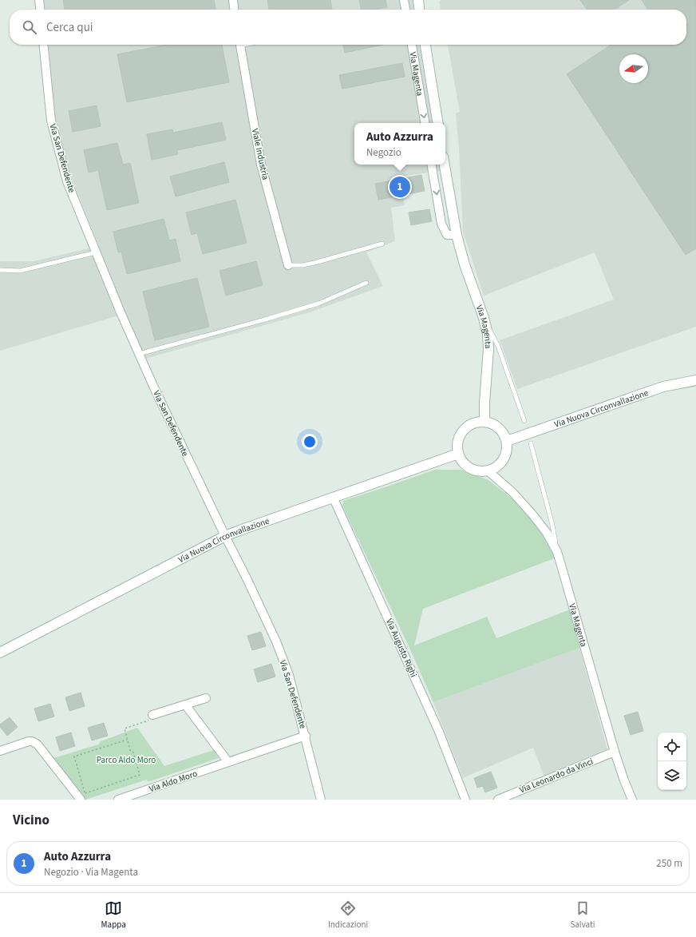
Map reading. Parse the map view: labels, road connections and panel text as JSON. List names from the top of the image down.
{
  "streets": {
    "street": [
      "Via Magenta",
      "Viale Industria",
      "Via San Defendente",
      "Via Nuova Circonvallazione",
      "Via Augusto Righi",
      "Via Leonardo da Vinci",
      "Via Aldo Moro"
    ]
  },
  "crossings": [
    ["Via Magenta", "Via Nuova Circonvallazione"],
    ["Via Magenta", "Via Leonardo da Vinci"],
    ["Via San Defendente", "Via Nuova Circonvallazione"],
    ["Via San Defendente", "Via Aldo Moro"],
    ["Via Nuova Circonvallazione", "Via Augusto Righi"]
  ],
  "parks": ["Parco Aldo Moro"],
  "north": "left",
  "page": {
    "search": "Cerca qui",
    "popup": ["Auto Azzurra", "Negozio"],
    "pins": "1",
    "heading": "Vicino",
    "list": [
      {
        "mark": "1",
        "name": "Auto Azzurra",
        "note": "Negozio · Via Magenta",
        "value": "250 m"
      }
    ],
    "nav": ["Mappa", "Indicazioni", "Salvati"]
  }
}
